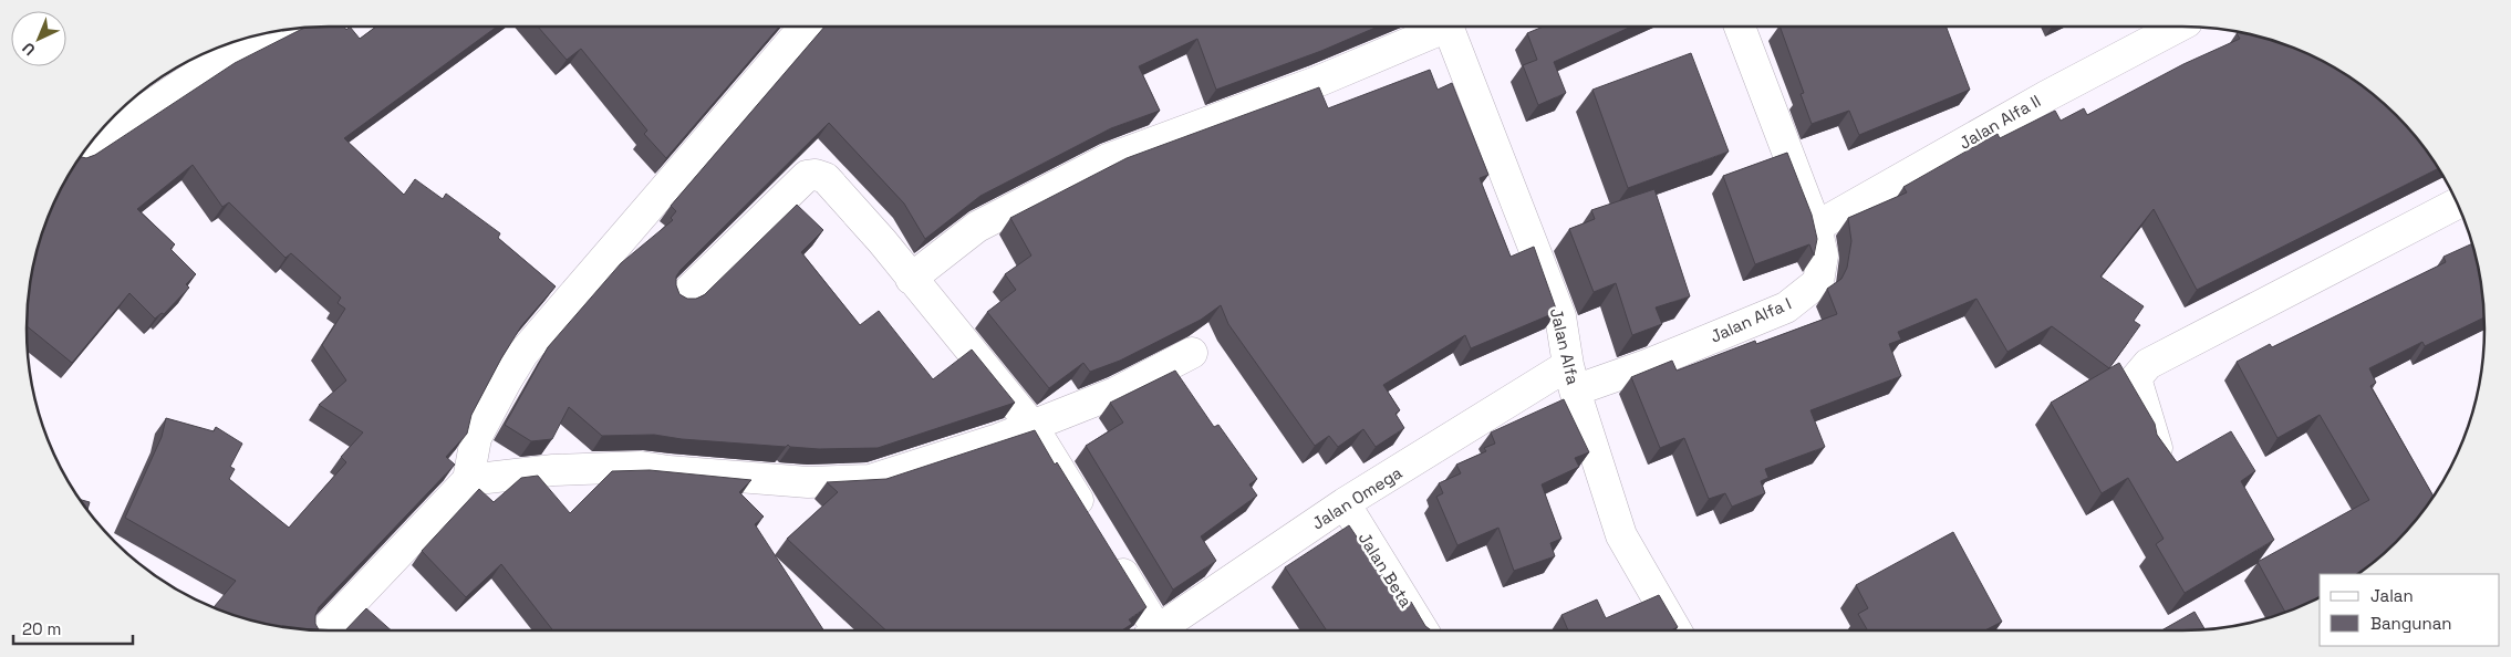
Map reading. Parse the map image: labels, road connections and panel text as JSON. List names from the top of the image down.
{
  "streets": {
    "street": [
      "Jalan Alfa II",
      "Jalan Alfa I",
      "Jalan Alfa",
      "Jalan Omega",
      "Jalan Beta"
    ]
  },
  "crossings": [
    ["Jalan Alfa II", "Jalan Alfa I"],
    ["Jalan Alfa I", "Jalan Alfa"],
    ["Jalan Alfa I", "Jalan Omega"],
    ["Jalan Alfa", "Jalan Omega"],
    ["Jalan Omega", "Jalan Beta"]
  ],
  "legend": ["Jalan", "Bangunan"],
  "scale_bar": "20 m",
  "north": "bottom left"
}
